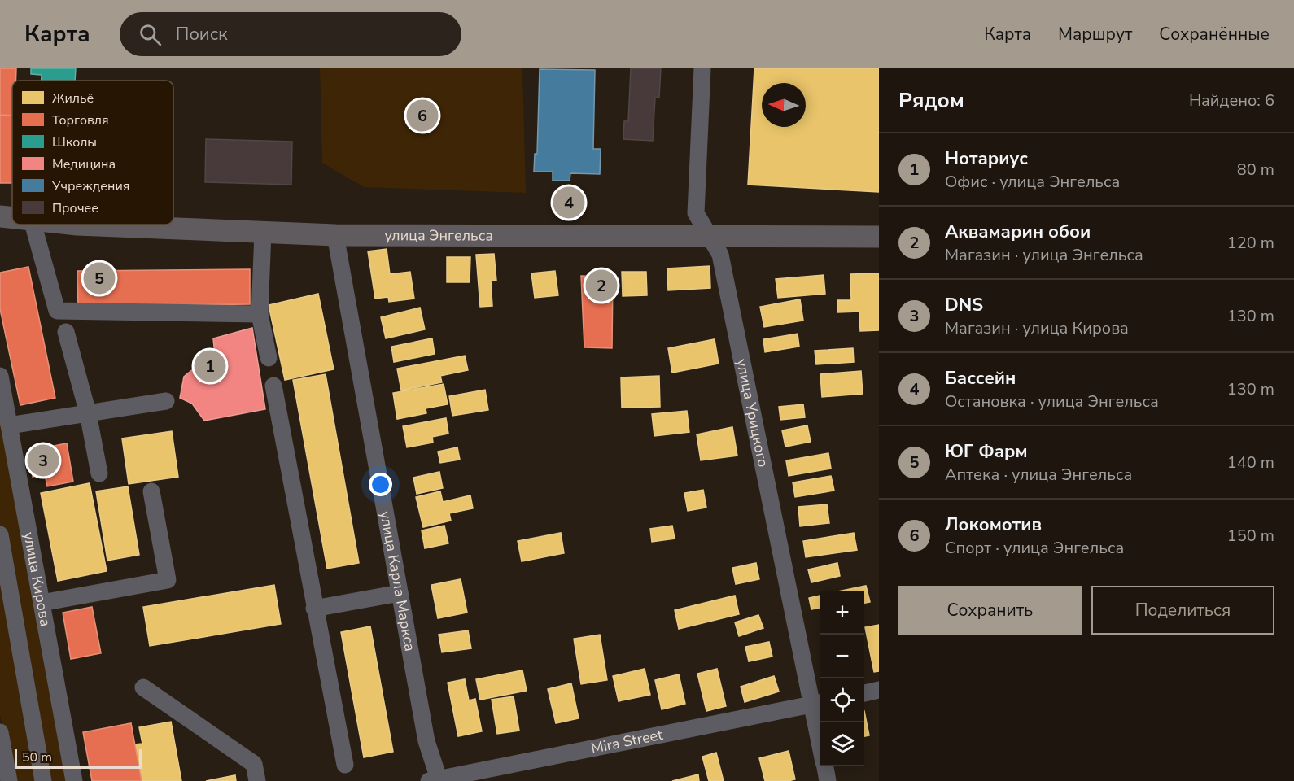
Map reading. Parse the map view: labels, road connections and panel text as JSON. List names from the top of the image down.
{
  "streets": {
    "main road": ["улица Энгельса"],
    "street": [
      "улица Урицкого",
      "улица Кирова",
      "улица Карла Маркса",
      "Mira Street"
    ]
  },
  "crossings": [
    ["улица Энгельса", "улица Урицкого"],
    ["улица Энгельса", "улица Карла Маркса"],
    ["улица Урицкого", "Mira Street"],
    ["улица Карла Маркса", "Mira Street"]
  ],
  "legend": [
    "Жильё",
    "Торговля",
    "Школы",
    "Медицина",
    "Учреждения",
    "Прочее"
  ],
  "scale_bar": "50 m",
  "north": "left",
  "page": {
    "header": "Карта",
    "search": "Поиск",
    "nav": ["Карта", "Маршрут", "Сохранённые"],
    "heading": ["Рядом", "Найдено: 6"],
    "pins": [
      "6",
      "4",
      "5",
      "2",
      "1",
      "3"
    ],
    "list": [
      {
        "mark": "1",
        "name": "Нотариус",
        "note": "Офис · улица Энгельса",
        "value": "80 m"
      },
      {
        "mark": "2",
        "name": "Аквамарин обои",
        "note": "Магазин · улица Энгельса",
        "value": "120 m"
      },
      {
        "mark": "3",
        "name": "DNS",
        "note": "Магазин · улица Кирова",
        "value": "130 m"
      },
      {
        "mark": "4",
        "name": "Бассейн",
        "note": "Остановка · улица Энгельса",
        "value": "130 m"
      },
      {
        "mark": "5",
        "name": "ЮГ Фарм",
        "note": "Аптека · улица Энгельса",
        "value": "140 m"
      },
      {
        "mark": "6",
        "name": "Локомотив",
        "note": "Спорт · улица Энгельса",
        "value": "150 m"
      }
    ],
    "buttons": ["Сохранить", "Поделиться"],
    "map_buttons": ["+", "−"],
    "scale": "50 m"
  }
}
